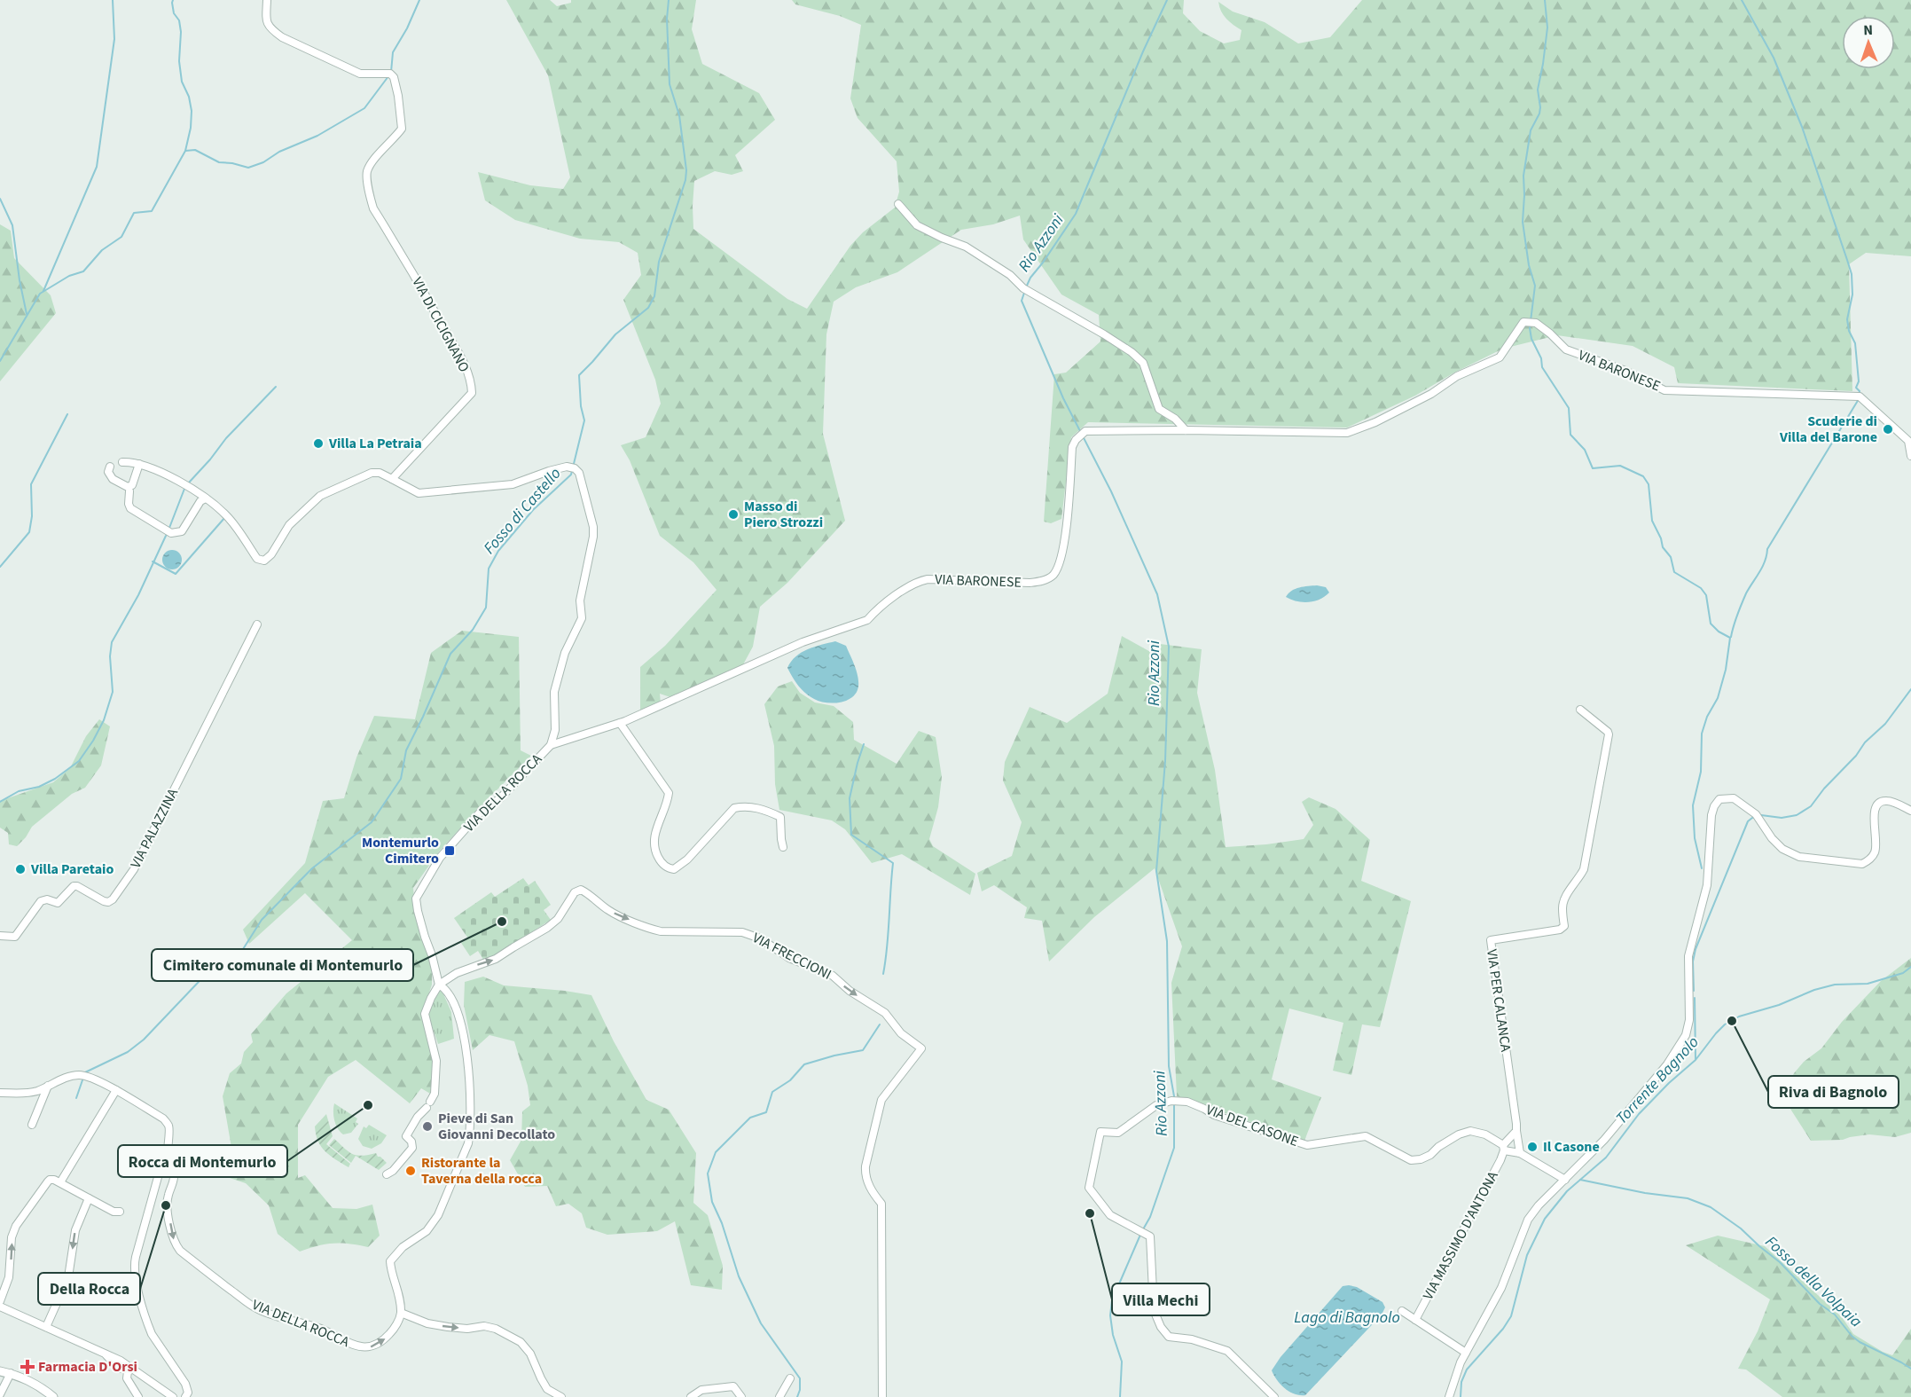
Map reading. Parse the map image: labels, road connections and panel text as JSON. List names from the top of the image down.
{
  "streets": {
    "street": [
      "VIA DI CICIGNANO",
      "VIA BARONESE",
      "VIA DELLA ROCCA",
      "VIA PALAZZINA",
      "VIA FRECCIONI",
      "VIA PER CALANCA",
      "VIA DEL CASONE",
      "VIA MASSIMO D'ANTONA"
    ]
  },
  "crossings": [
    ["VIA BARONESE", "VIA DELLA ROCCA"],
    ["VIA DELLA ROCCA", "VIA FRECCIONI"],
    ["VIA DEL CASONE", "VIA MASSIMO D'ANTONA"]
  ],
  "water": [
    "Rio Azzoni",
    "Fosso di Castello",
    "Torrente Bagnolo",
    "Fosso della Volpaia",
    "Lago di Bagnolo"
  ],
  "places": {
    "other": [
      "Scuderie di Villa del Barone",
      "Villa La Petraia",
      "Masso di Piero Strozzi",
      "Villa Paretaio",
      "Cimitero comunale di Montemurlo",
      "Riva di Bagnolo",
      "Rocca di Montemurlo",
      "Pieve di San Giovanni Decollato",
      "Il Casone",
      "Ristorante la Taverna della rocca",
      "Della Rocca",
      "Villa Mechi"
    ],
    "transit": ["Montemurlo Cimitero"],
    "health": ["Farmacia D'Orsi"]
  },
  "north": "top"
}
